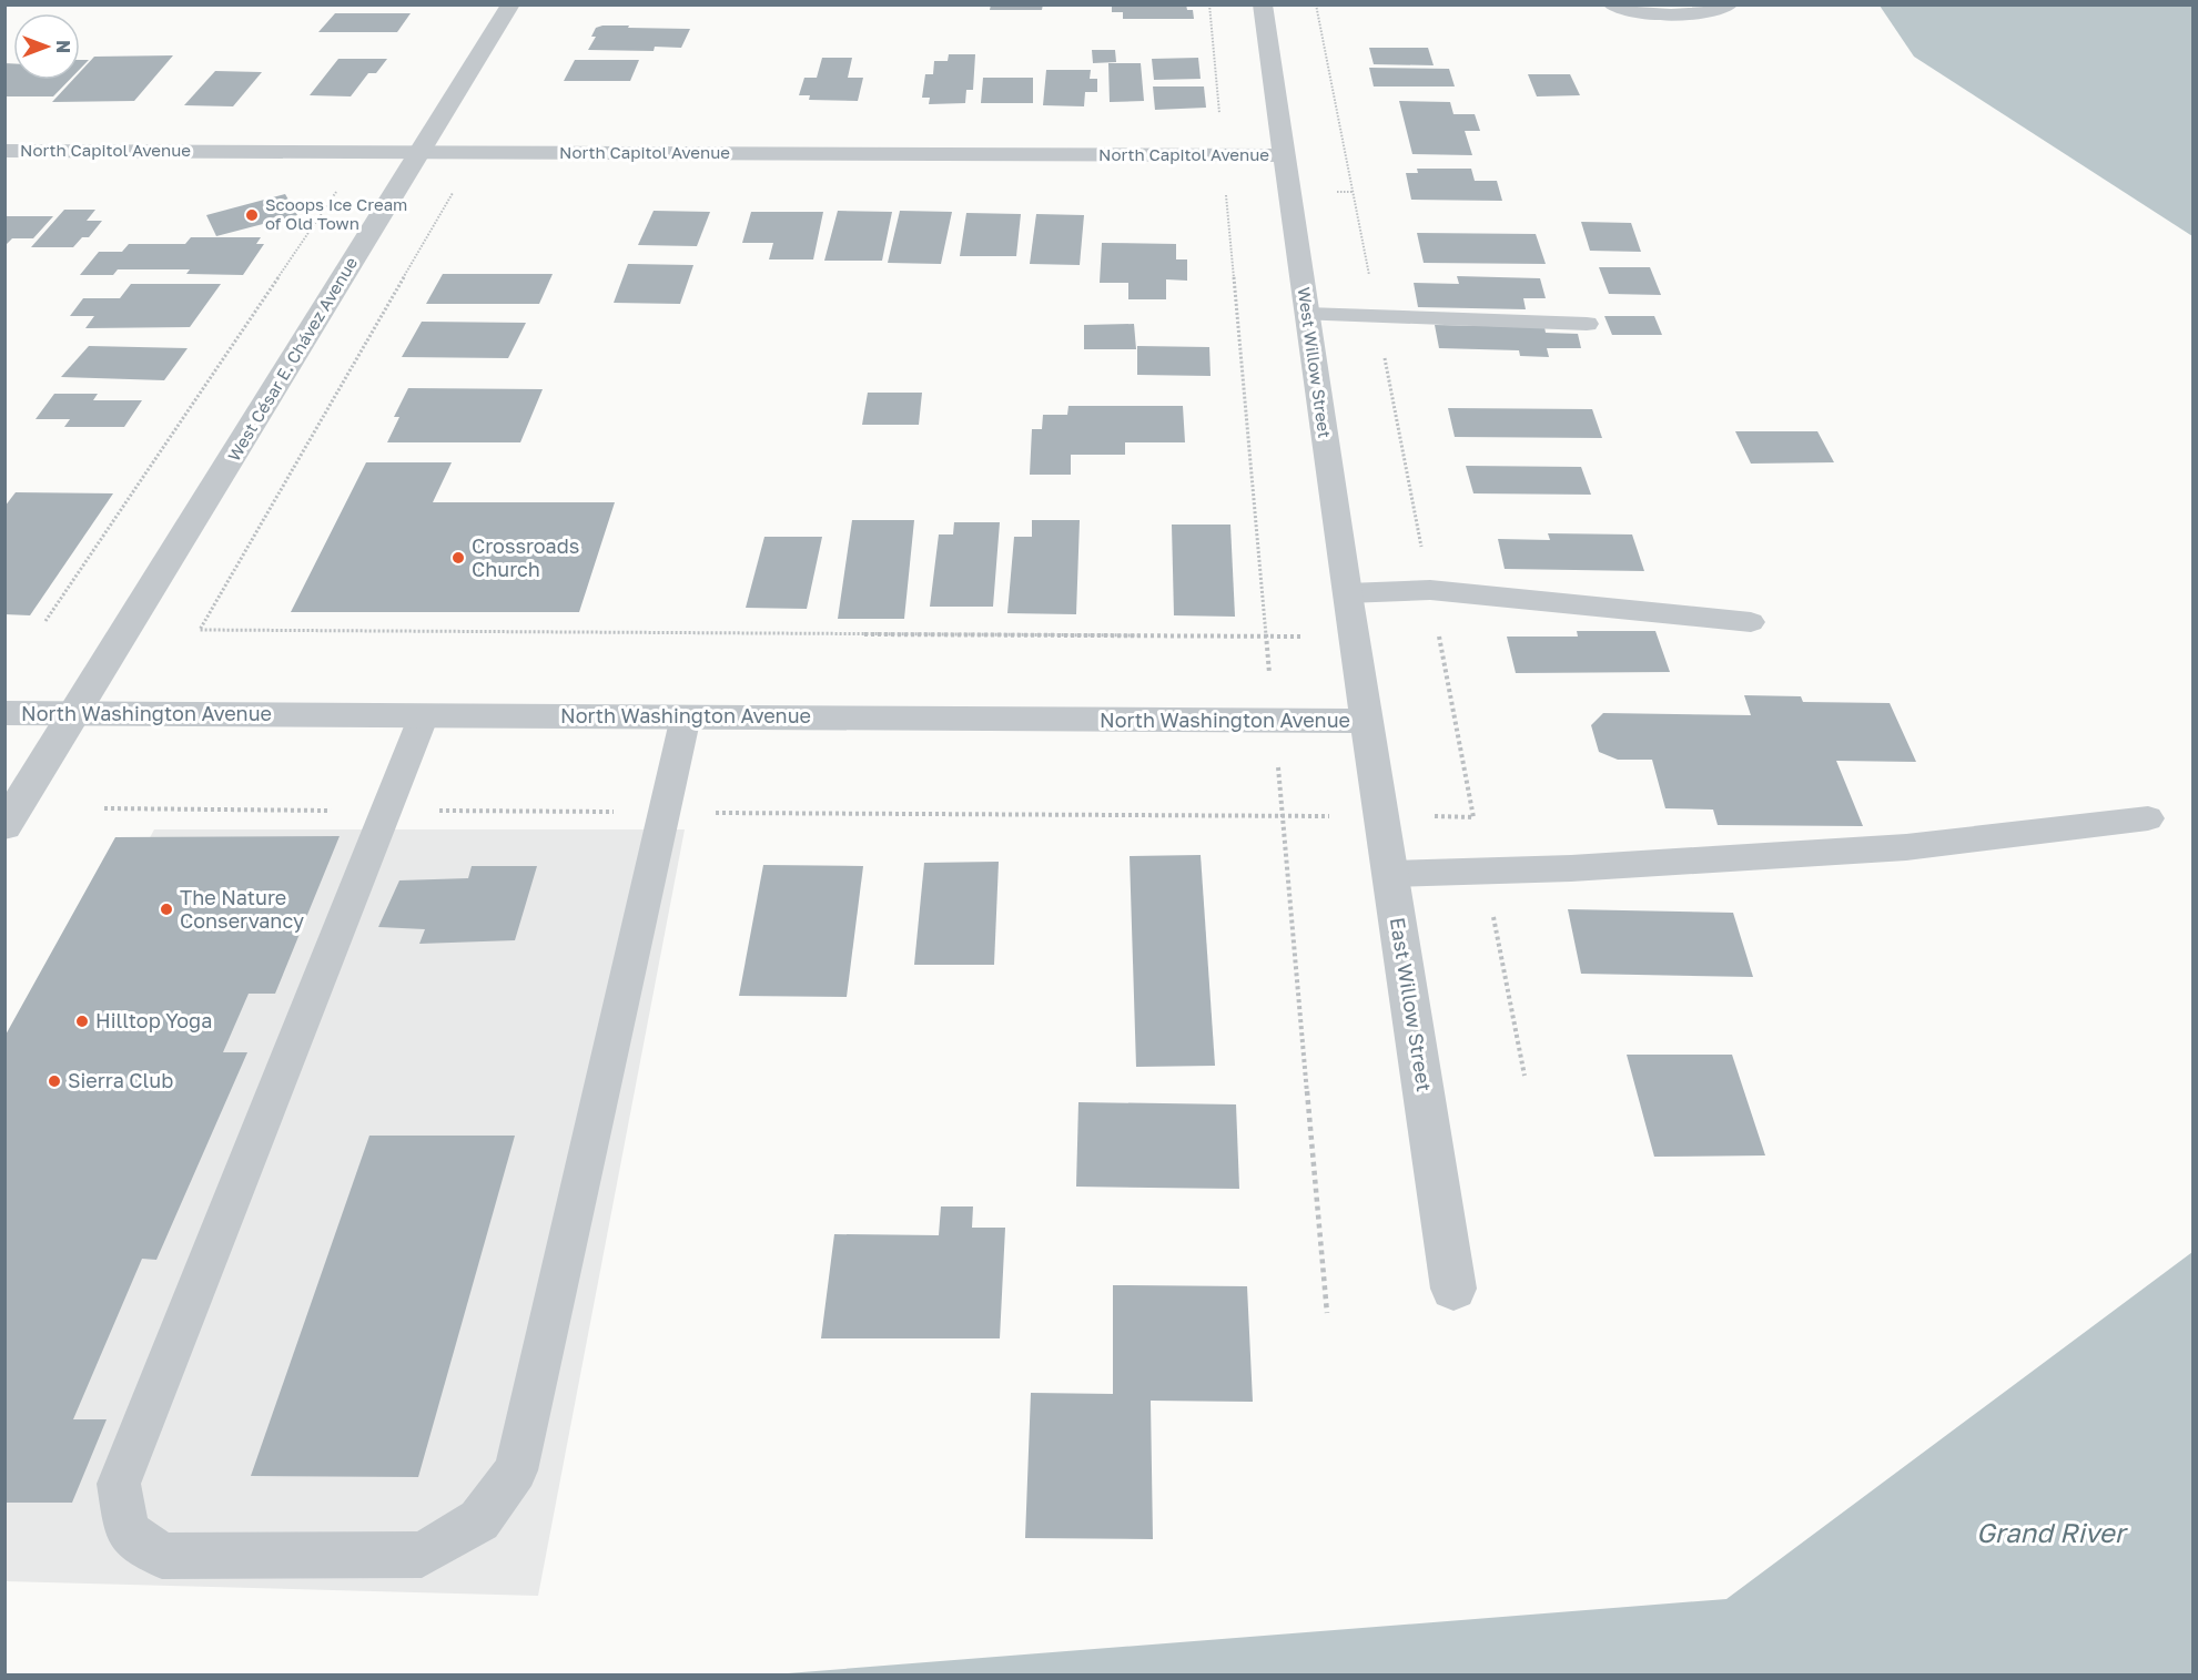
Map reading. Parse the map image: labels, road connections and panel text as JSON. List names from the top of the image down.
{
  "streets": {
    "street": [
      "North Capitol Avenue",
      "West César E. Chávez Avenue",
      "West Willow Street",
      "North Washington Avenue",
      "East Willow Street"
    ]
  },
  "crossings": [
    ["North Capitol Avenue", "West César E. Chávez Avenue"],
    ["North Capitol Avenue", "West Willow Street"],
    ["West César E. Chávez Avenue", "North Washington Avenue"],
    ["West Willow Street", "North Washington Avenue"],
    ["West Willow Street", "East Willow Street"],
    ["North Washington Avenue", "East Willow Street"]
  ],
  "water": ["Grand River"],
  "places": [
    "Scoops Ice Cream of Old Town",
    "Crossroads Church",
    "The Nature Conservancy",
    "Hilltop Yoga",
    "Sierra Club"
  ],
  "north": "right"
}
